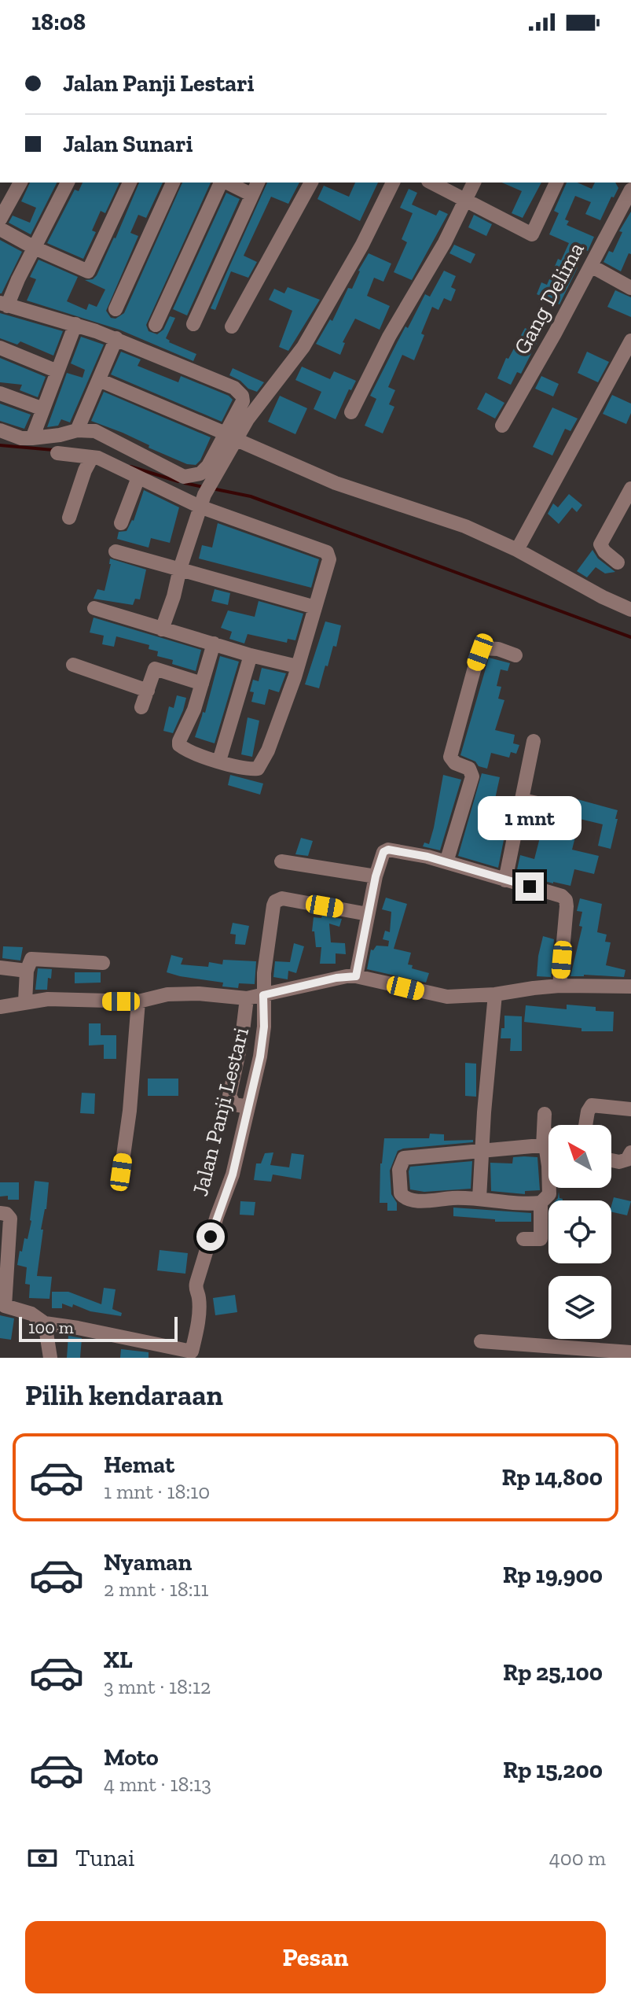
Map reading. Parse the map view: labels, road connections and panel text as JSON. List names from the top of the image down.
{
  "streets": {
    "street": ["Gang Delima", "Jalan Panji Lestari"]
  },
  "scale_bar": "100 m",
  "north": "top left",
  "page": {
    "status": "18:08",
    "banner": ["Jalan Panji Lestari", "Jalan Sunari"],
    "bubble": "1 mnt",
    "scale": "100 m",
    "heading": "Pilih kendaraan",
    "list": [
      {
        "name": "Hemat",
        "note": "1 mnt · 18:10",
        "value": "Rp 14,800"
      },
      {
        "name": "Nyaman",
        "note": "2 mnt · 18:11",
        "value": "Rp 19,900"
      },
      {
        "name": "XL",
        "note": "3 mnt · 18:12",
        "value": "Rp 25,100"
      },
      {
        "name": "Moto",
        "note": "4 mnt · 18:13",
        "value": "Rp 15,200"
      }
    ],
    "pay": ["Tunai", "400 m"],
    "buttons": "Pesan"
  }
}
